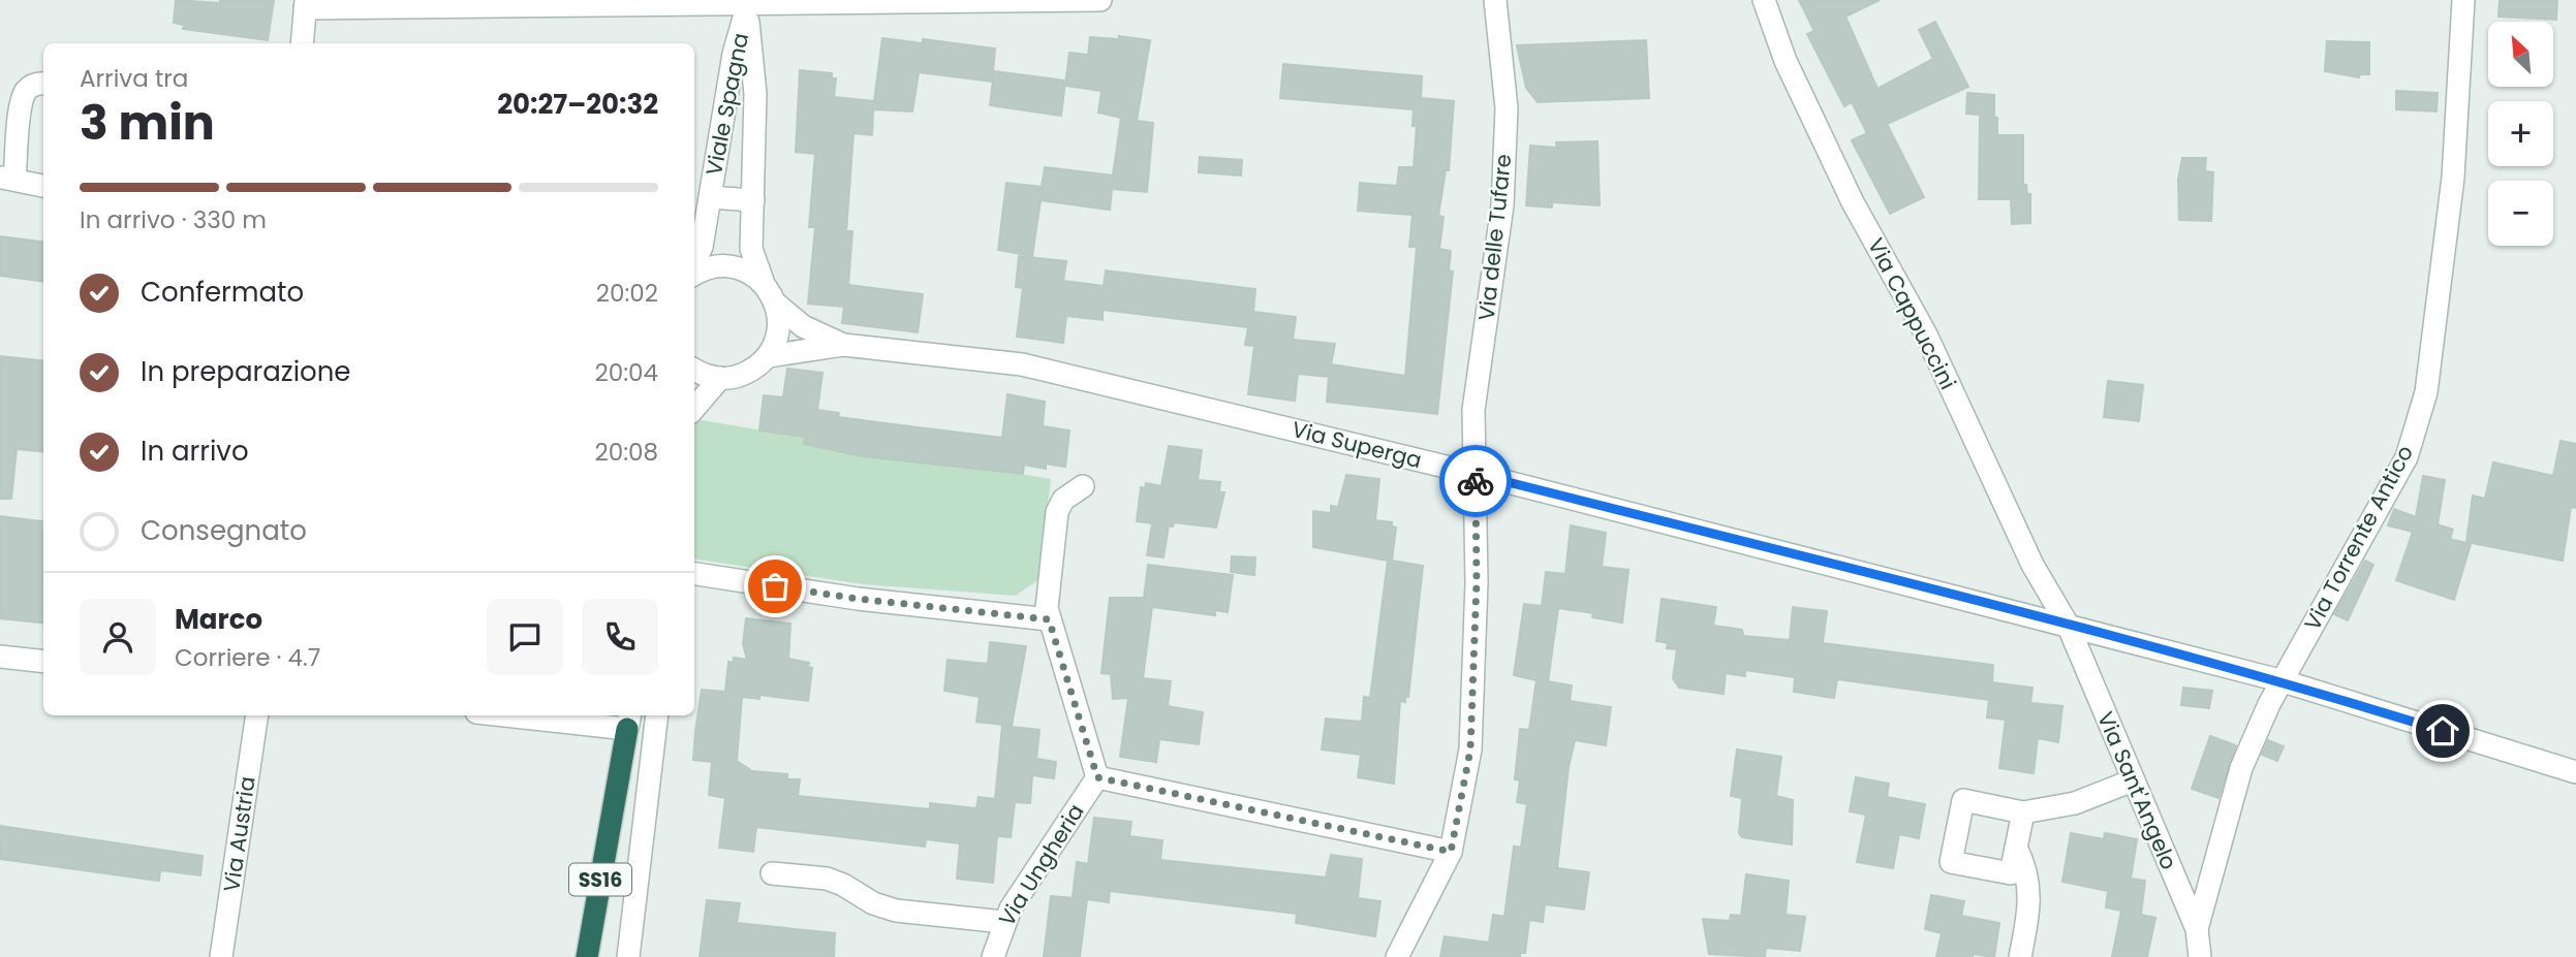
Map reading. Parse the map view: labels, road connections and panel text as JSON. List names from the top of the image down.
{
  "streets": {
    "highway": ["SS16"],
    "street": [
      "Viale Spagna",
      "Via delle Tufare",
      "Via Cappuccini",
      "Via Superga",
      "Via Torrente Antico",
      "Via Sant'Angelo",
      "Via Austria",
      "Via Ungheria"
    ]
  },
  "crossings": [
    ["Viale Spagna", "Via Superga"],
    ["Via delle Tufare", "Via Superga"],
    ["Via Cappuccini", "Via Superga"],
    ["Via Cappuccini", "Via Sant'Angelo"],
    ["Via Superga", "Via Torrente Antico"],
    ["Via Superga", "Via Sant'Angelo"],
    ["Via Torrente Antico", "Via Sant'Angelo"]
  ],
  "north": "top left",
  "page": {
    "map_buttons": ["+", "−"],
    "heading": ["3 min", "Arriva tra", "20:27–20:32"],
    "panel": ["Marco", "Corriere · 4.7"],
    "bar": "In arrivo · 330 m",
    "list": [
      ["Confermato", "20:02"],
      ["In preparazione", "20:04"],
      ["In arrivo", "20:08"],
      "Consegnato"
    ]
  }
}
